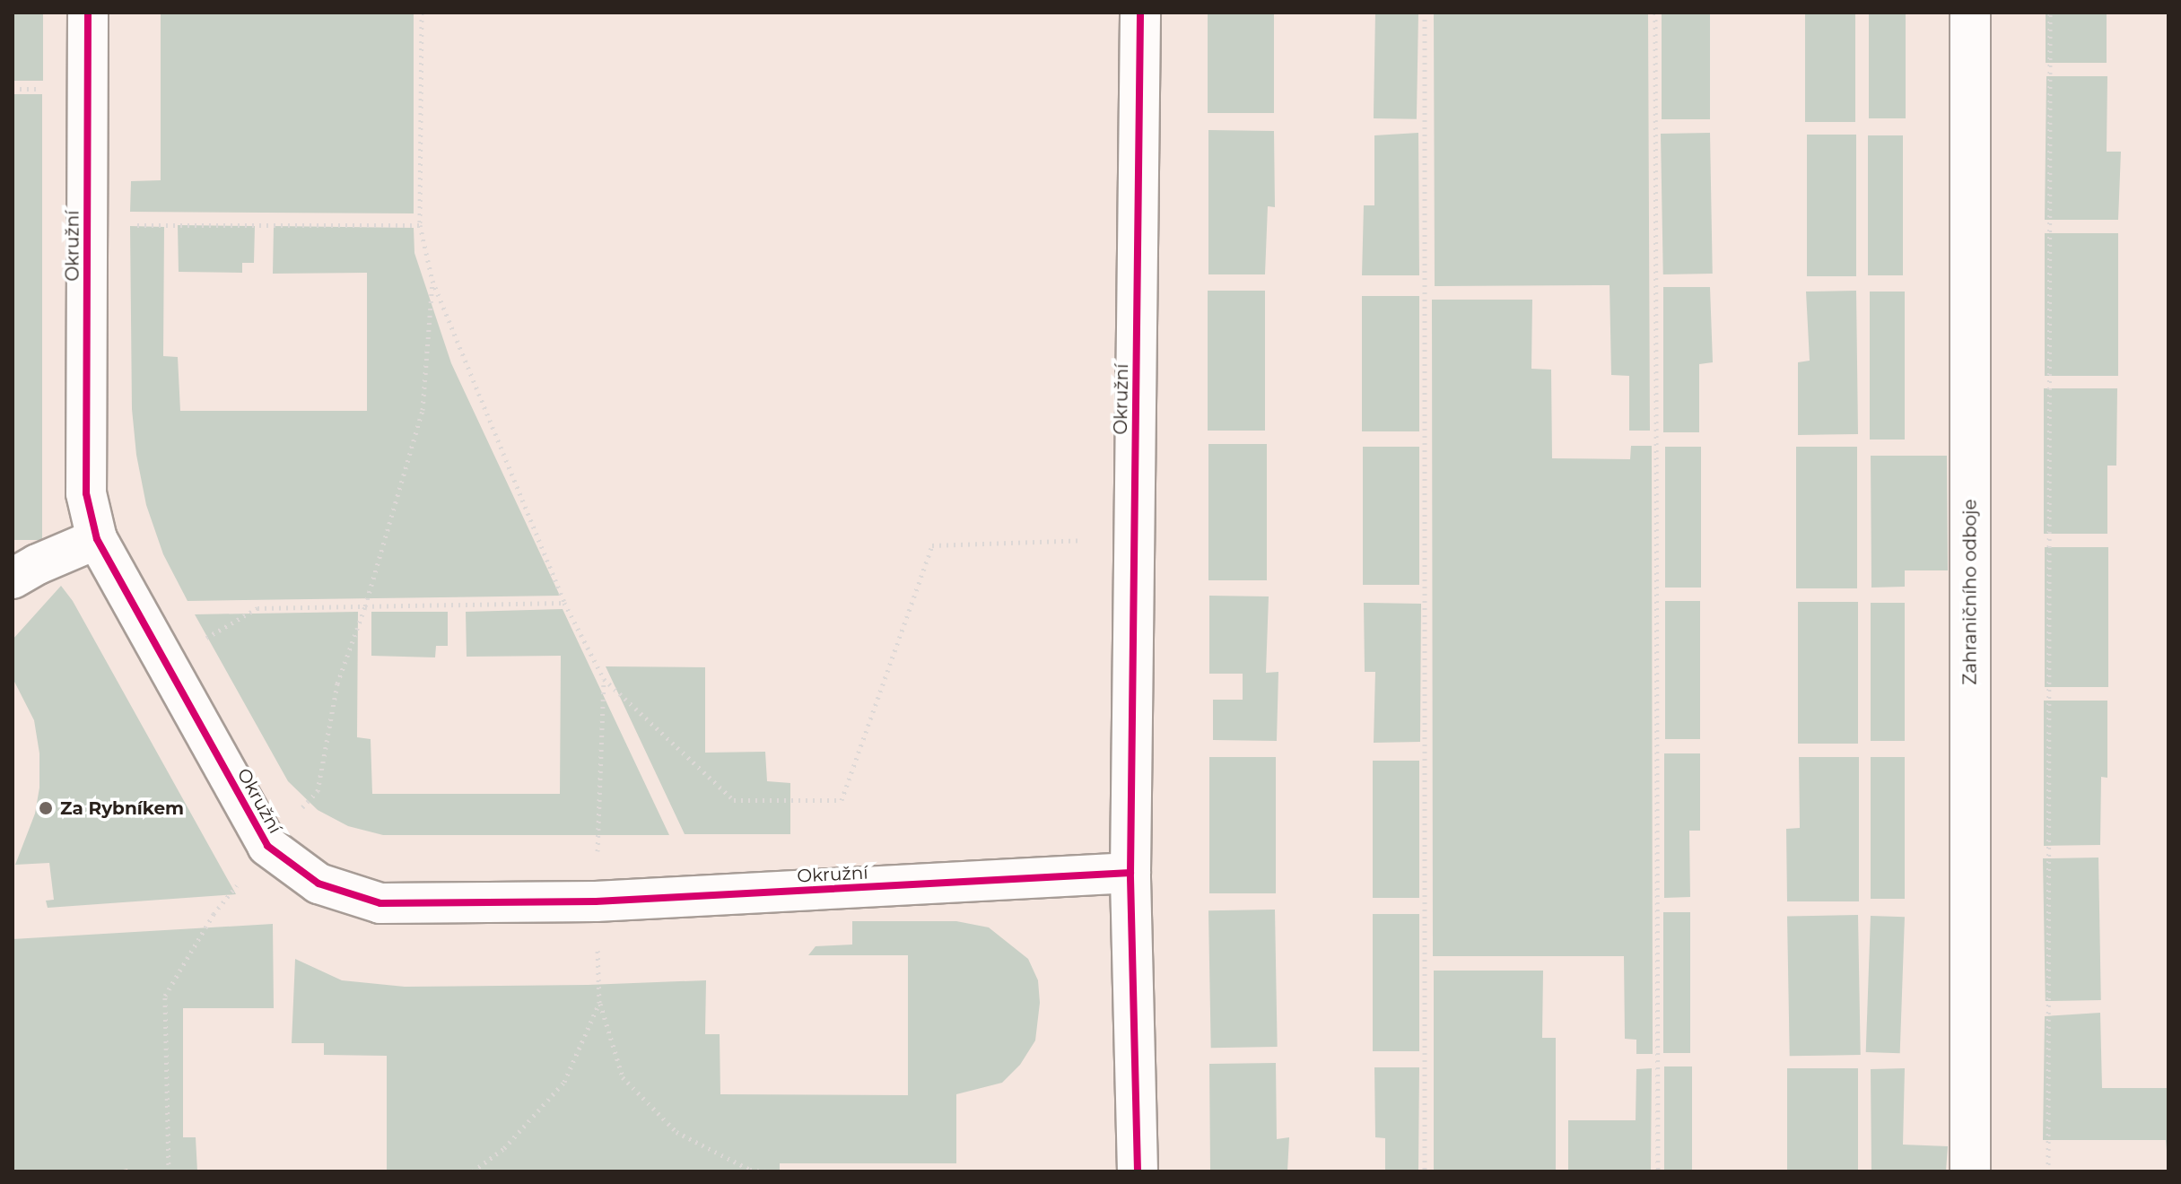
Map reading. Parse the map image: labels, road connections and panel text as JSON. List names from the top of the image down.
{
  "streets": {
    "street": ["Okružní", "Zahraničního odboje"]
  },
  "places": ["Za Rybníkem"]
}
